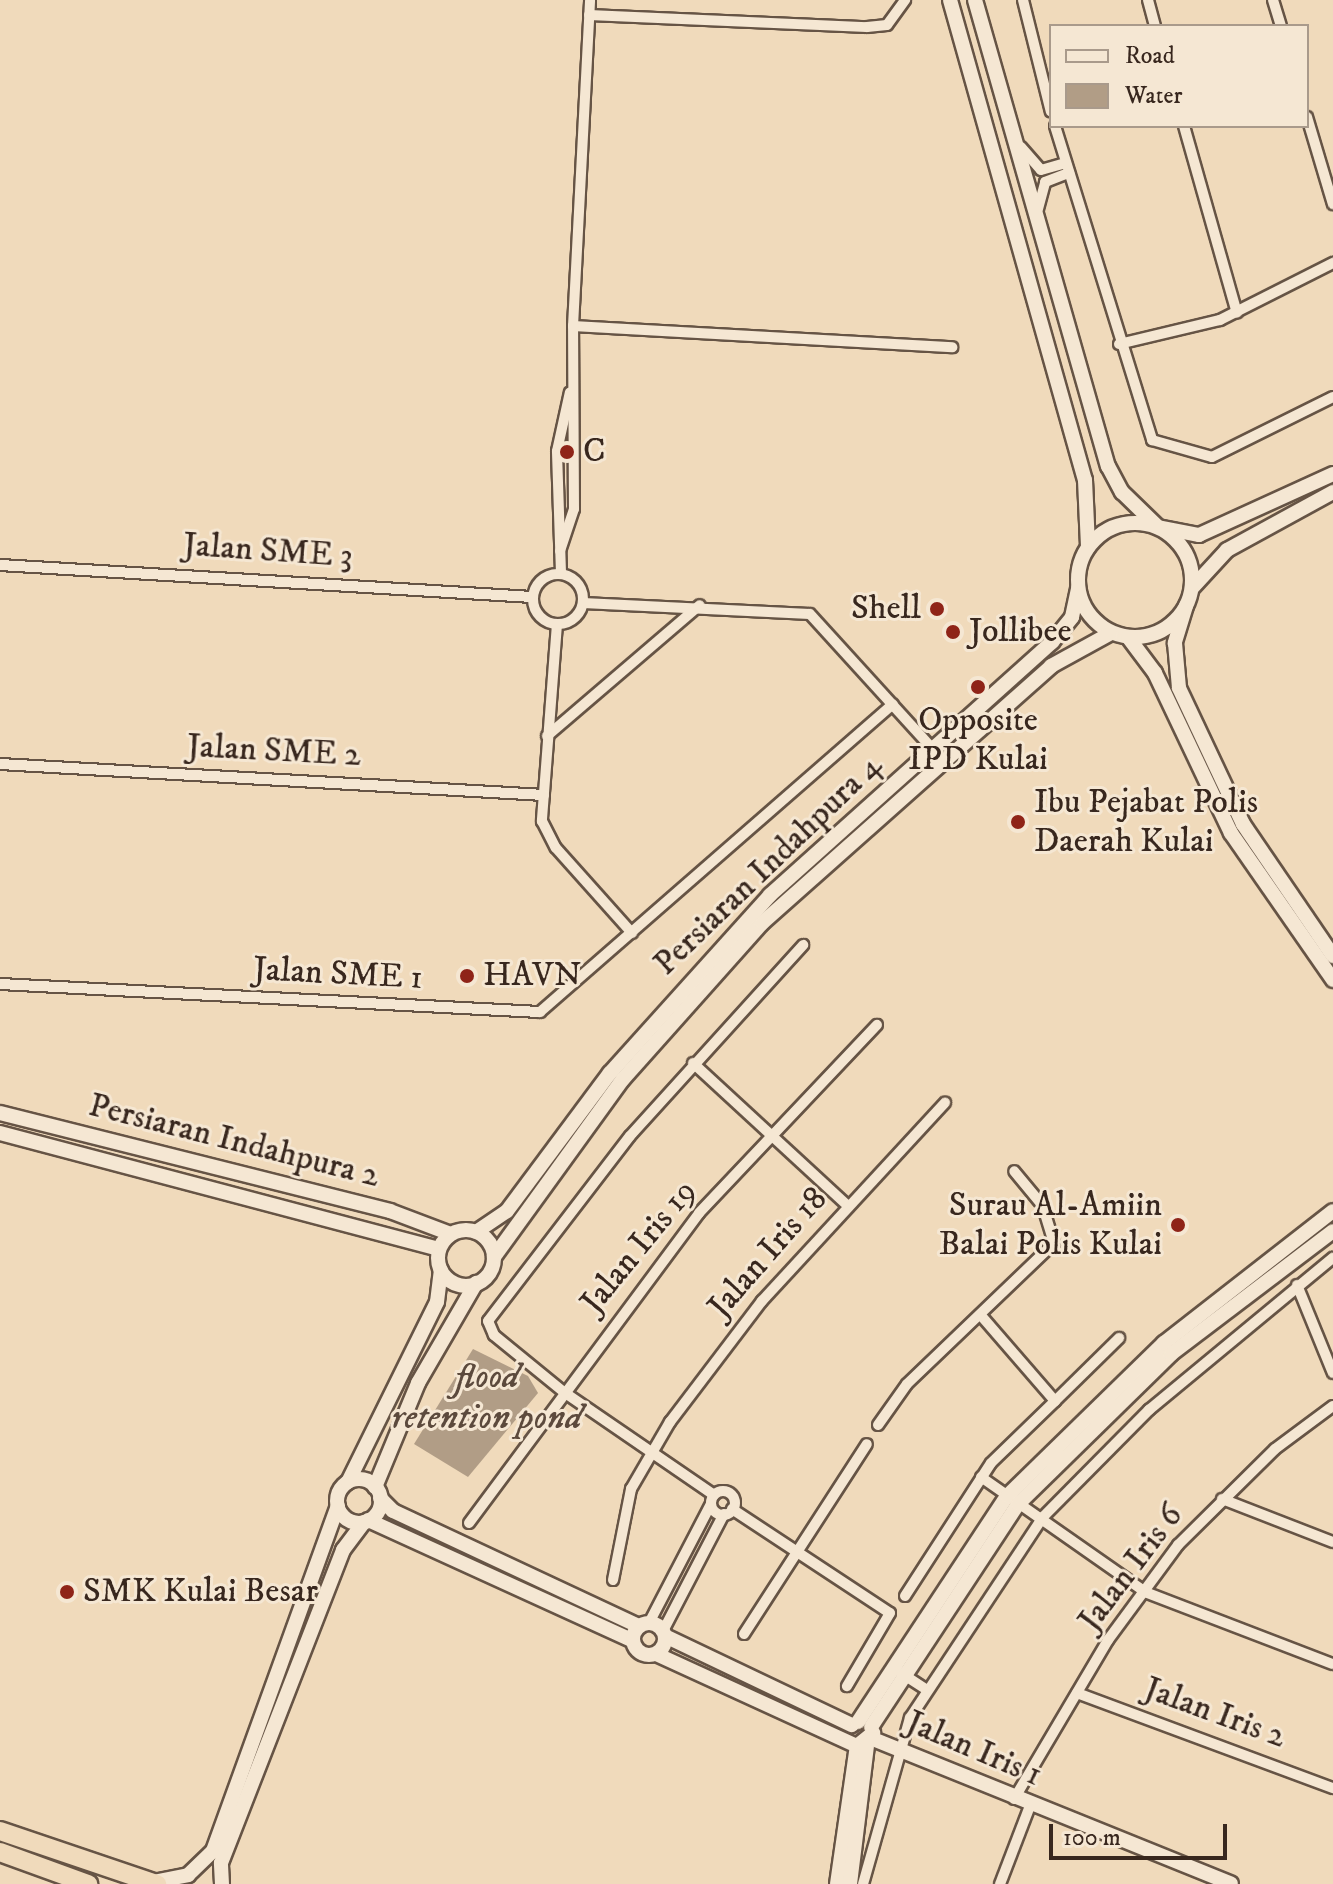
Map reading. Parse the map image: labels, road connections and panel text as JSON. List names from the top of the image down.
{
  "streets": {
    "street": [
      "Jalan SME 3",
      "Jalan SME 2",
      "Persiaran Indahpura 4",
      "Jalan SME 1",
      "Persiaran Indahpura 2",
      "Jalan Iris 19",
      "Jalan Iris 18",
      "Jalan Iris 6",
      "Jalan Iris 2",
      "Jalan Iris 1"
    ]
  },
  "crossings": [
    ["Persiaran Indahpura 4", "Persiaran Indahpura 2"],
    ["Jalan Iris 6", "Jalan Iris 2"],
    ["Jalan Iris 6", "Jalan Iris 1"]
  ],
  "water": ["flood retention pond"],
  "places": [
    "C",
    "Shell",
    "Jollibee",
    "Opposite IPD Kulai",
    "Ibu Pejabat Polis Daerah Kulai",
    "HAVN",
    "Surau Al-Amiin Balai Polis Kulai",
    "SMK Kulai Besar"
  ],
  "legend": ["Road", "Water"],
  "scale_bar": "100 m"
}
